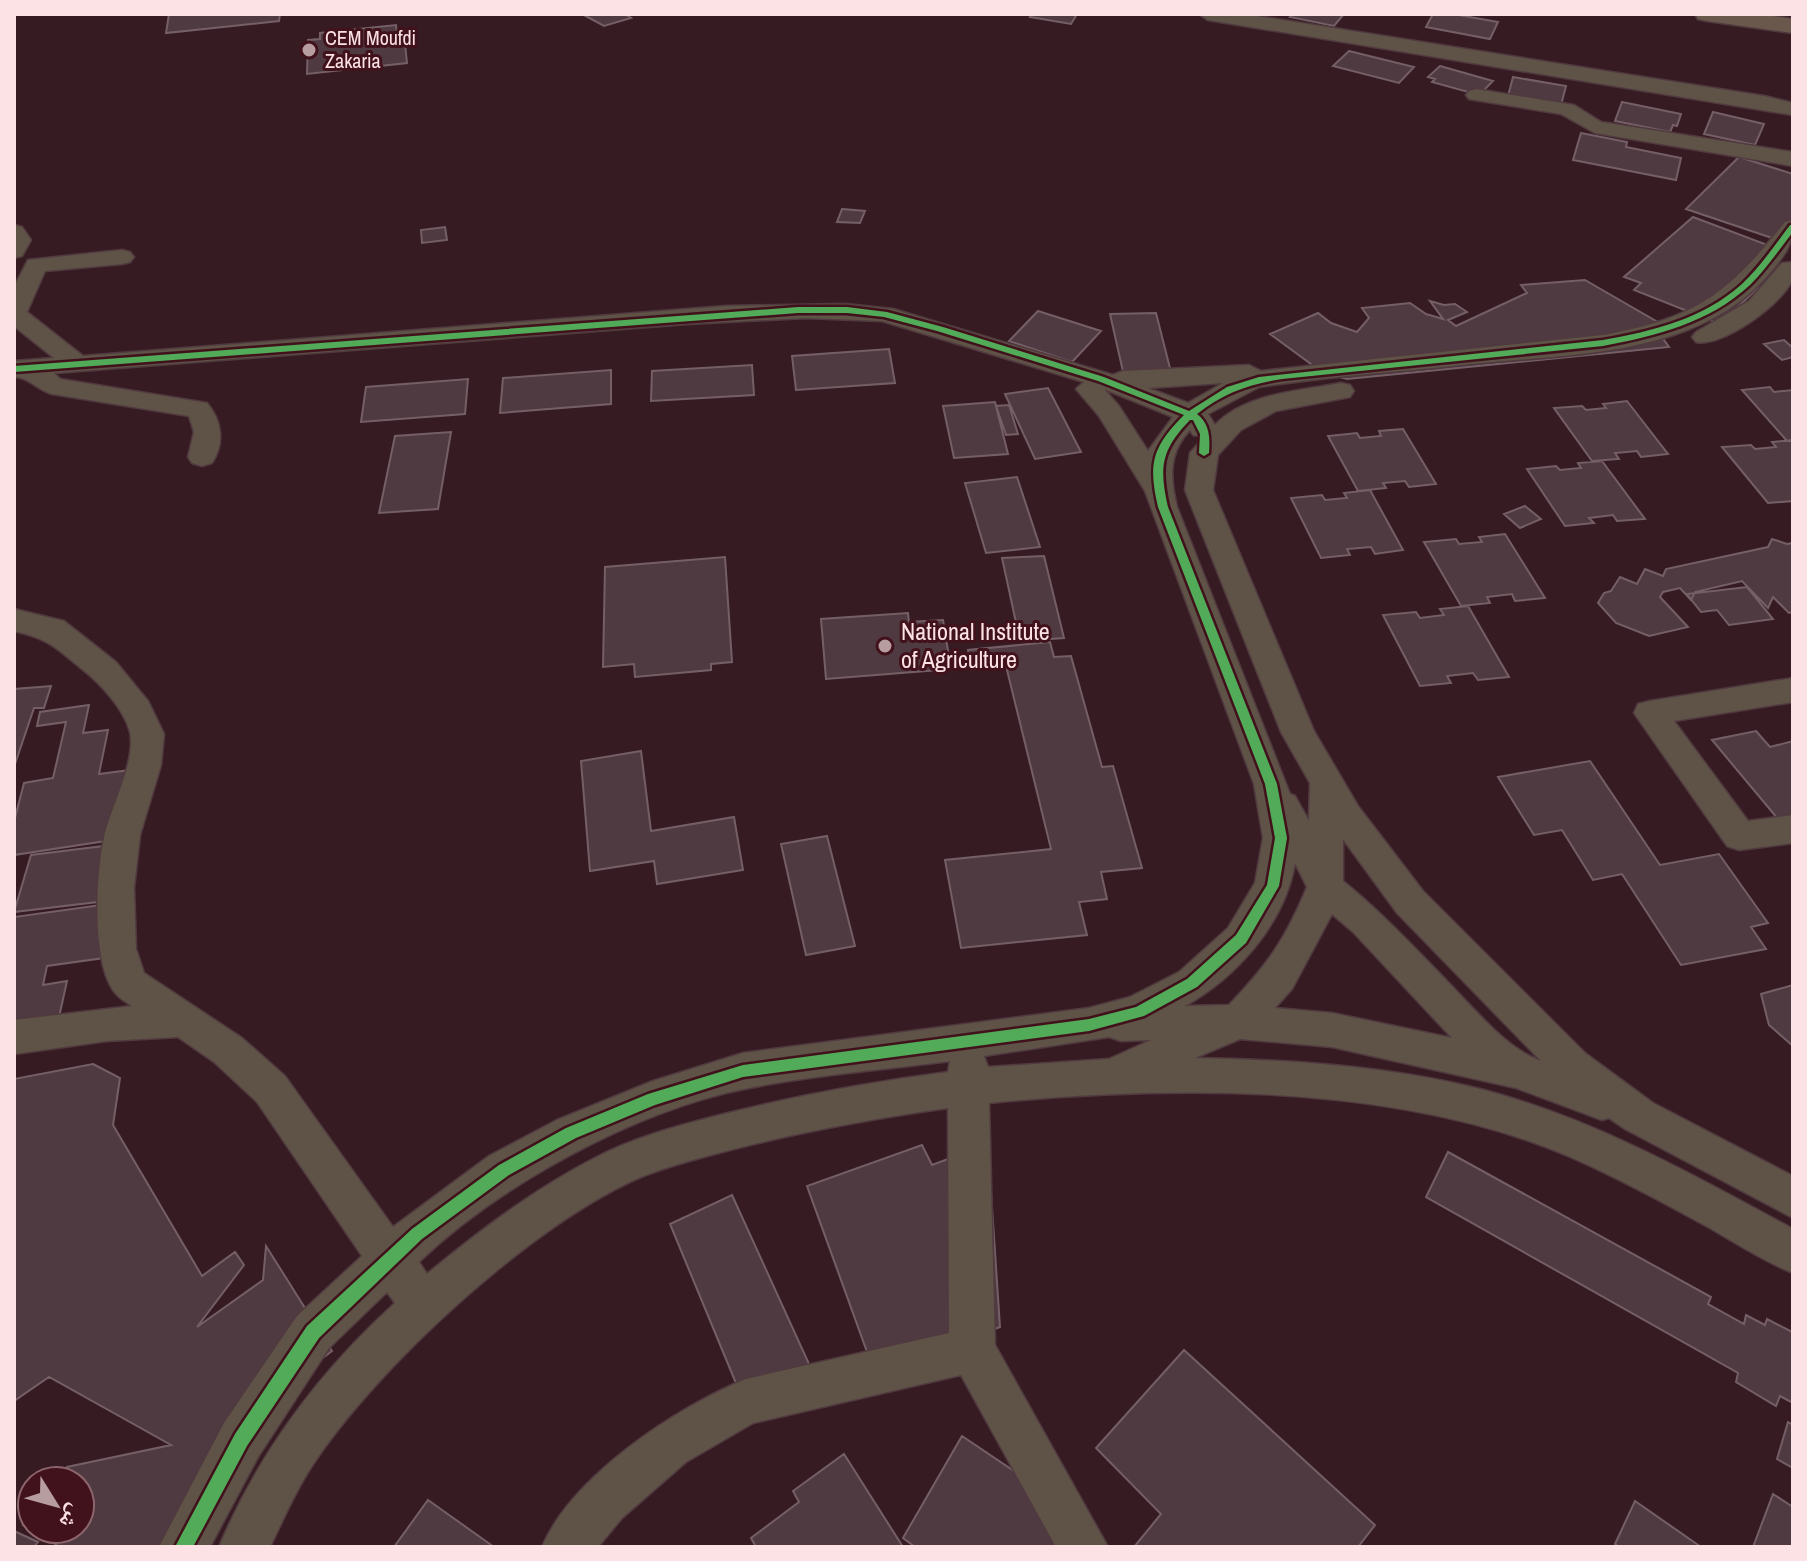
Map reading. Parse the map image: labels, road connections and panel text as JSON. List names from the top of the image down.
{
  "places": ["CEM Moufdi Zakaria", "National Institute of Agriculture"],
  "north": "bottom right"
}
